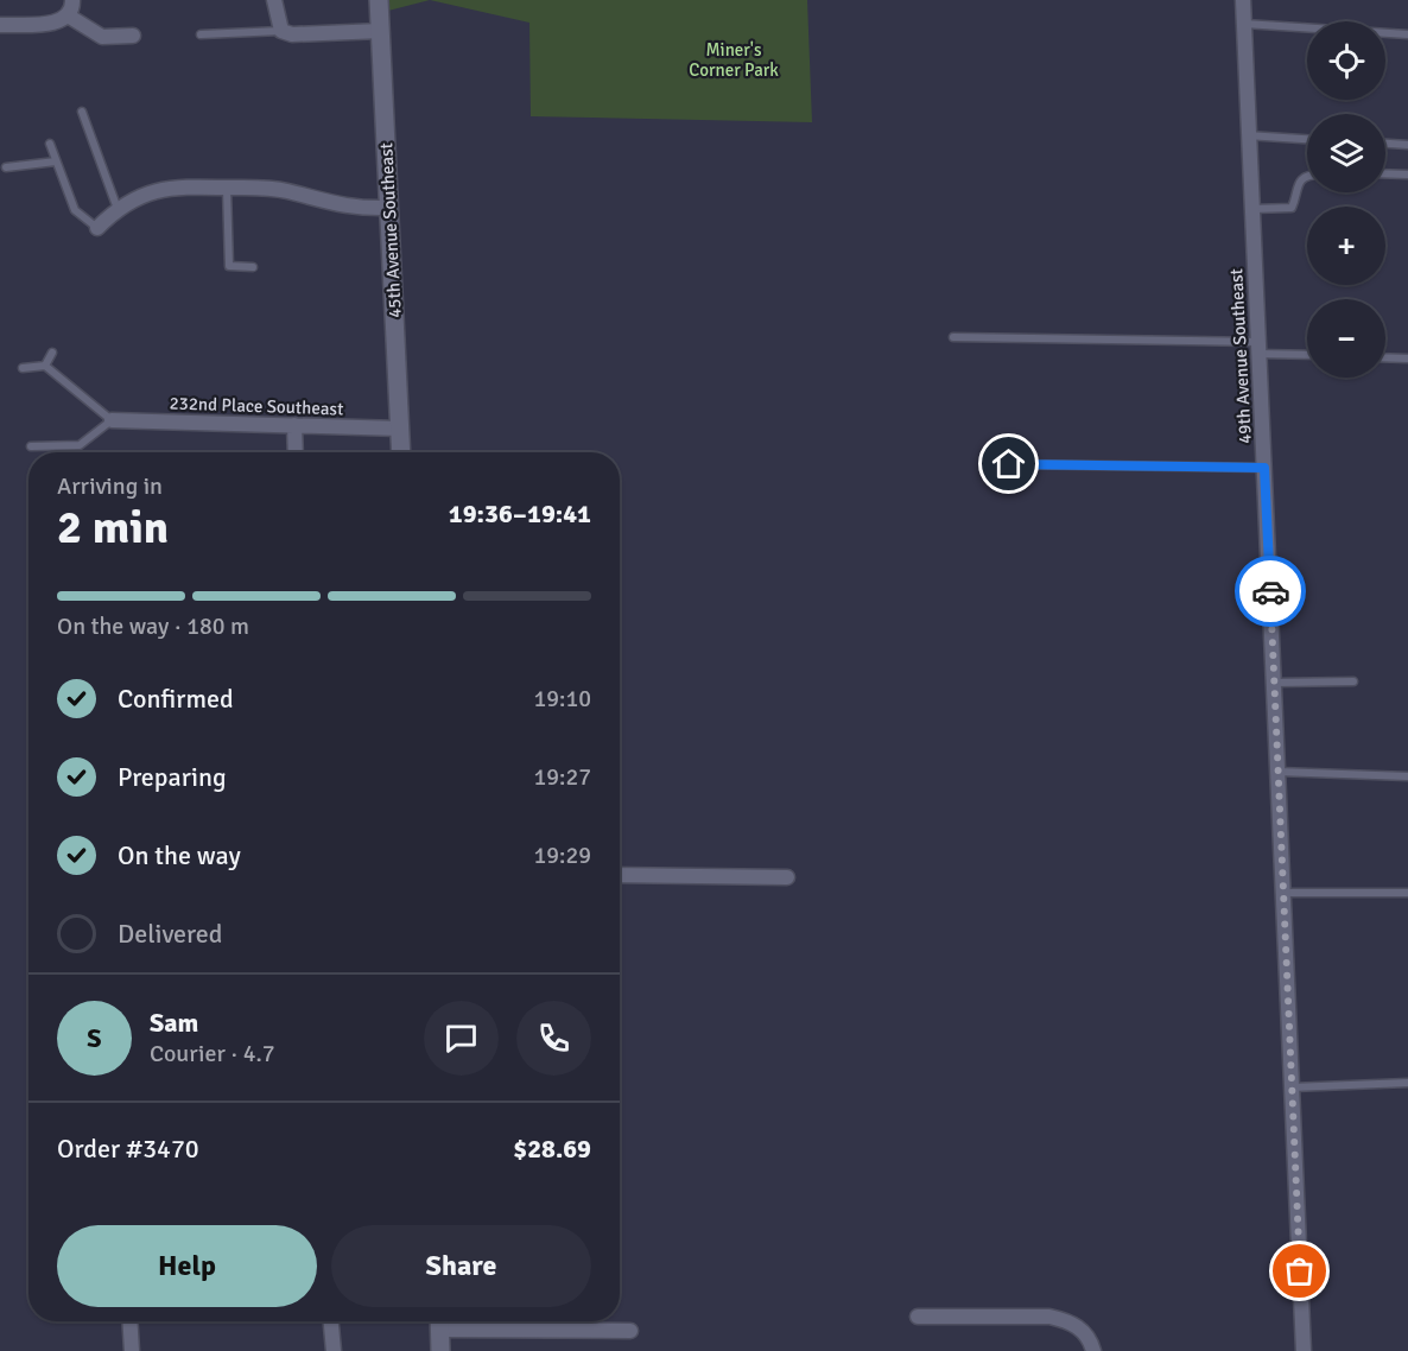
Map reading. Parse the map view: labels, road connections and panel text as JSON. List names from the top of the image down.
{
  "streets": {
    "street": ["45th Avenue Southeast", "49th Avenue Southeast", "232nd Place Southeast"]
  },
  "crossings": [
    ["45th Avenue Southeast", "232nd Place Southeast"]
  ],
  "parks": ["Miner's Corner Park"],
  "page": {
    "map_buttons": ["+", "−"],
    "heading": ["2 min", "Arriving in", "19:36–19:41"],
    "panel": [
      "Sam",
      "Courier · 4.7",
      "Order #3470",
      "$28.69"
    ],
    "bar": "On the way · 180 m",
    "list": [
      ["Confirmed", "19:10"],
      ["Preparing", "19:27"],
      ["On the way", "19:29"],
      "Delivered"
    ],
    "round": "S",
    "buttons": ["Help", "Share"]
  }
}
